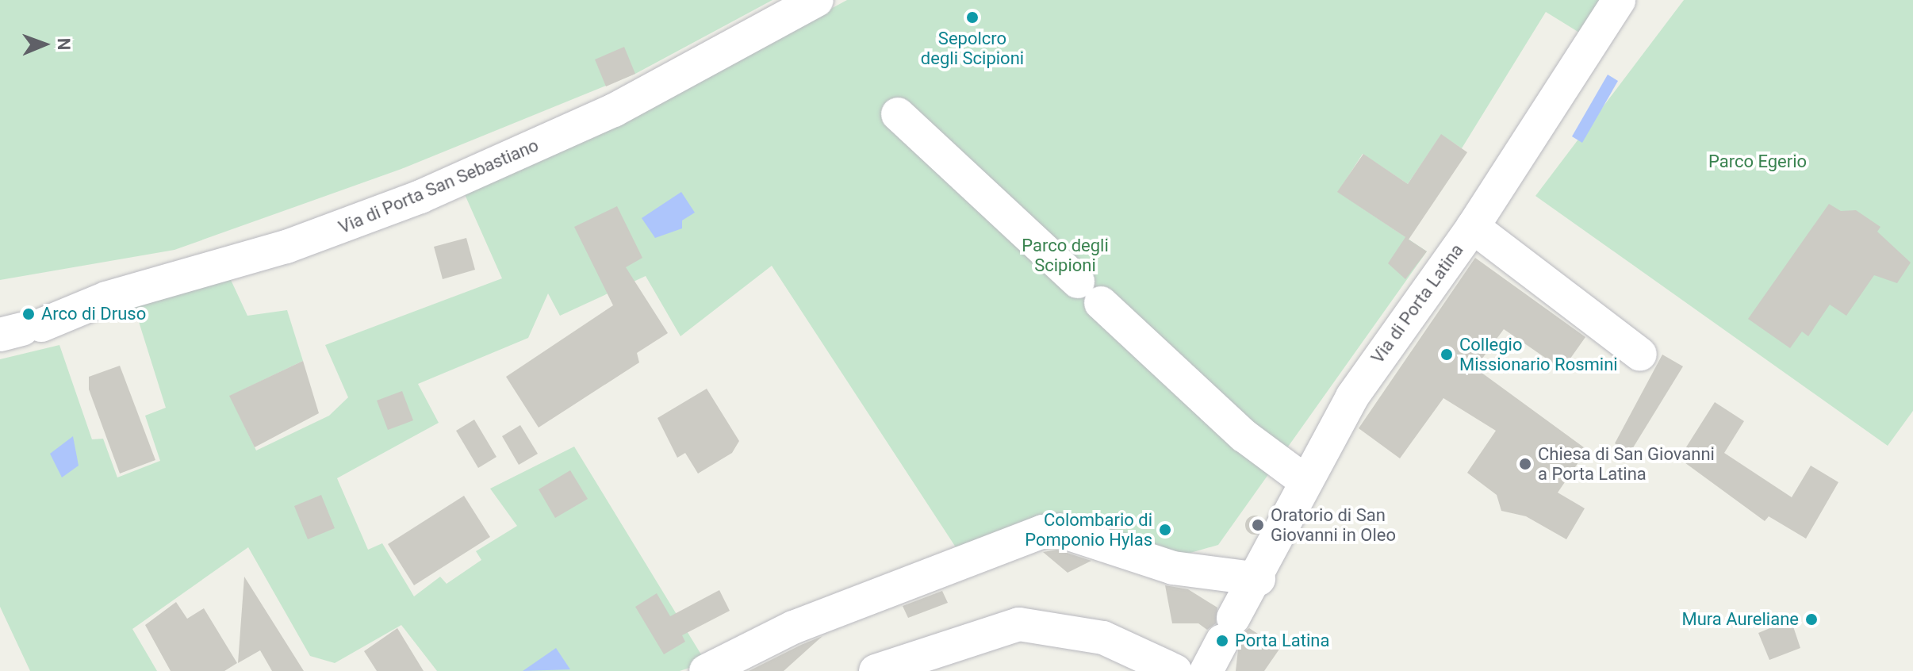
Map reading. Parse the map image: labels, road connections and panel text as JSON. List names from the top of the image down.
{
  "streets": {
    "street": ["Via di Porta San Sebastiano", "Via di Porta Latina"]
  },
  "parks": ["Parco Egerio", "Parco degli Scipioni"],
  "places": [
    "Sepolcro degli Scipioni",
    "Arco di Druso",
    "Collegio Missionario Rosmini",
    "Chiesa di San Giovanni a Porta Latina",
    "Oratorio di San Giovanni in Oleo",
    "Colombario di Pomponio Hylas",
    "Mura Aureliane",
    "Porta Latina"
  ],
  "north": "right"
}
